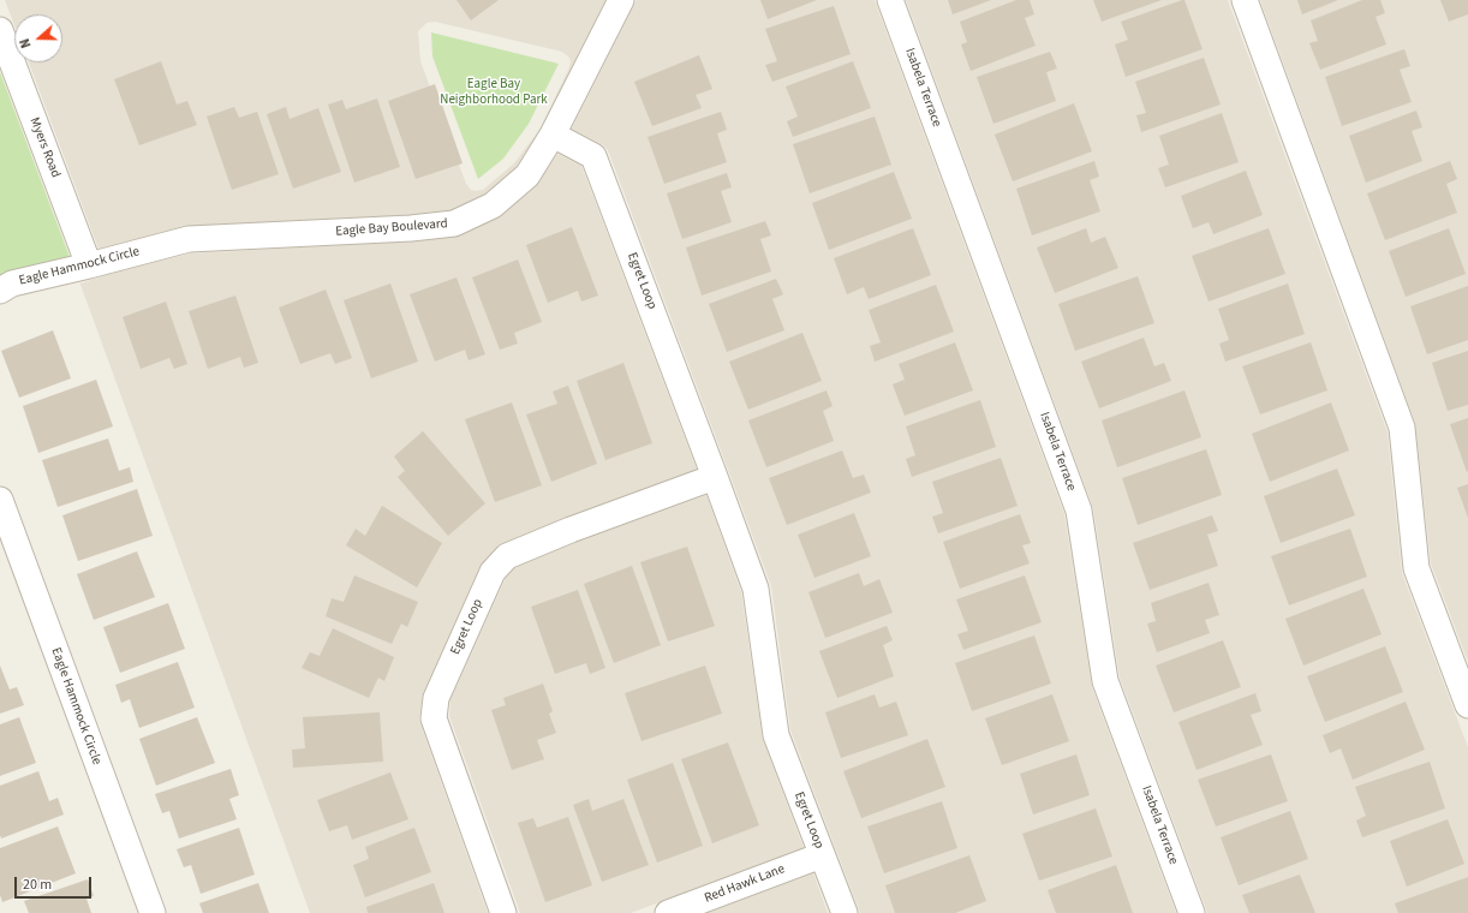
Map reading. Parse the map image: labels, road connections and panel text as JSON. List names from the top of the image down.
{
  "streets": {
    "street": [
      "Isabela Terrace",
      "Myers Road",
      "Eagle Bay Boulevard",
      "Eagle Hammock Circle",
      "Egret Loop",
      "Red Hawk Lane"
    ]
  },
  "crossings": [
    ["Myers Road", "Eagle Hammock Circle"],
    ["Eagle Bay Boulevard", "Eagle Hammock Circle"],
    ["Eagle Bay Boulevard", "Egret Loop"],
    ["Egret Loop", "Red Hawk Lane"]
  ],
  "parks": ["Eagle Bay Neighborhood Park"],
  "scale_bar": "20 m",
  "north": "left"
}
